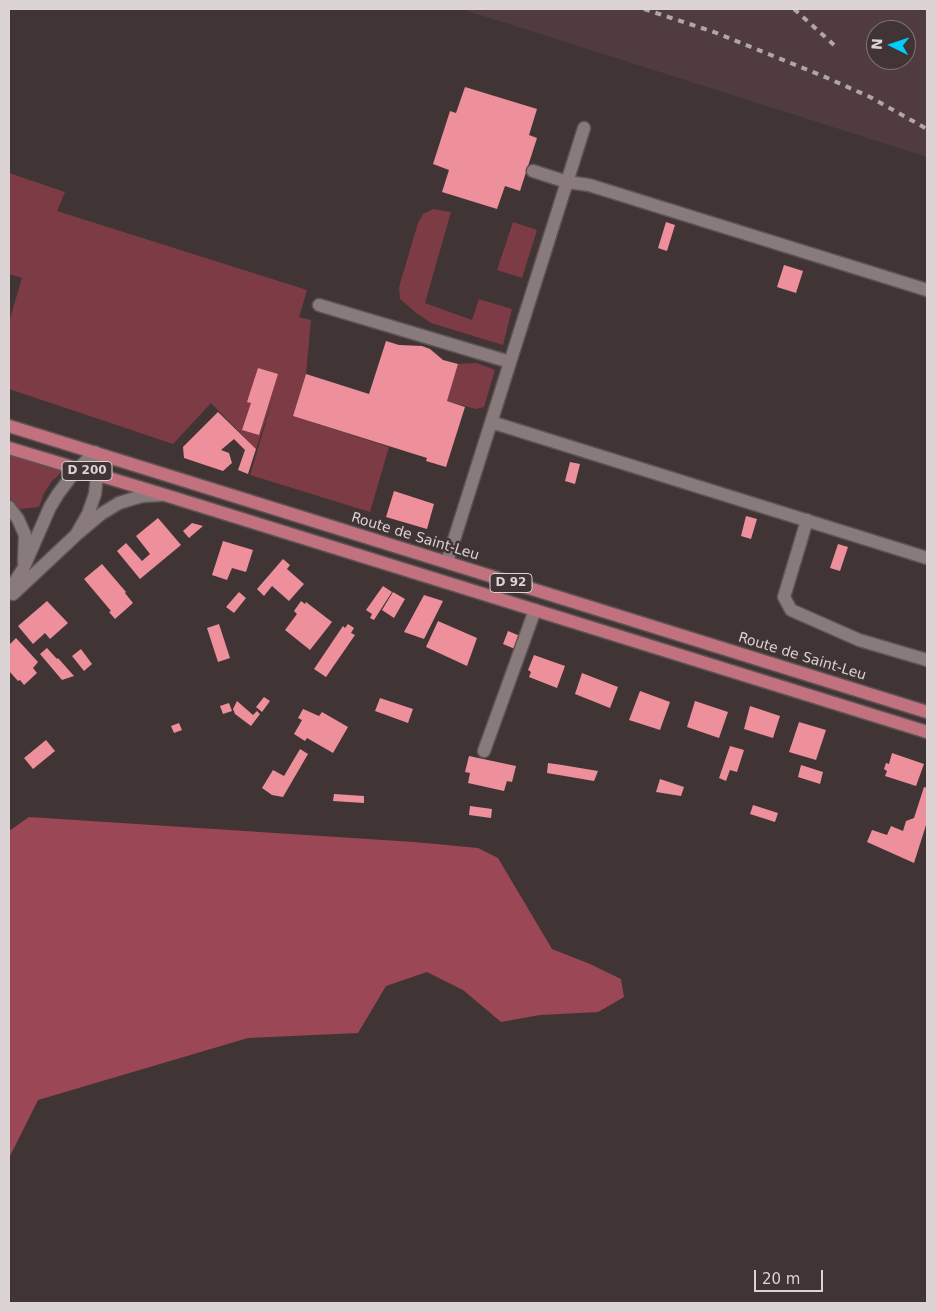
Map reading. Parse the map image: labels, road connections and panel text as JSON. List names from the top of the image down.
{
  "streets": {
    "main road": ["D 200", "Route de Saint-Leu", "D 92"]
  },
  "crossings": [
    ["D 200", "D 92"]
  ],
  "scale_bar": "20 m",
  "north": "left"
}
